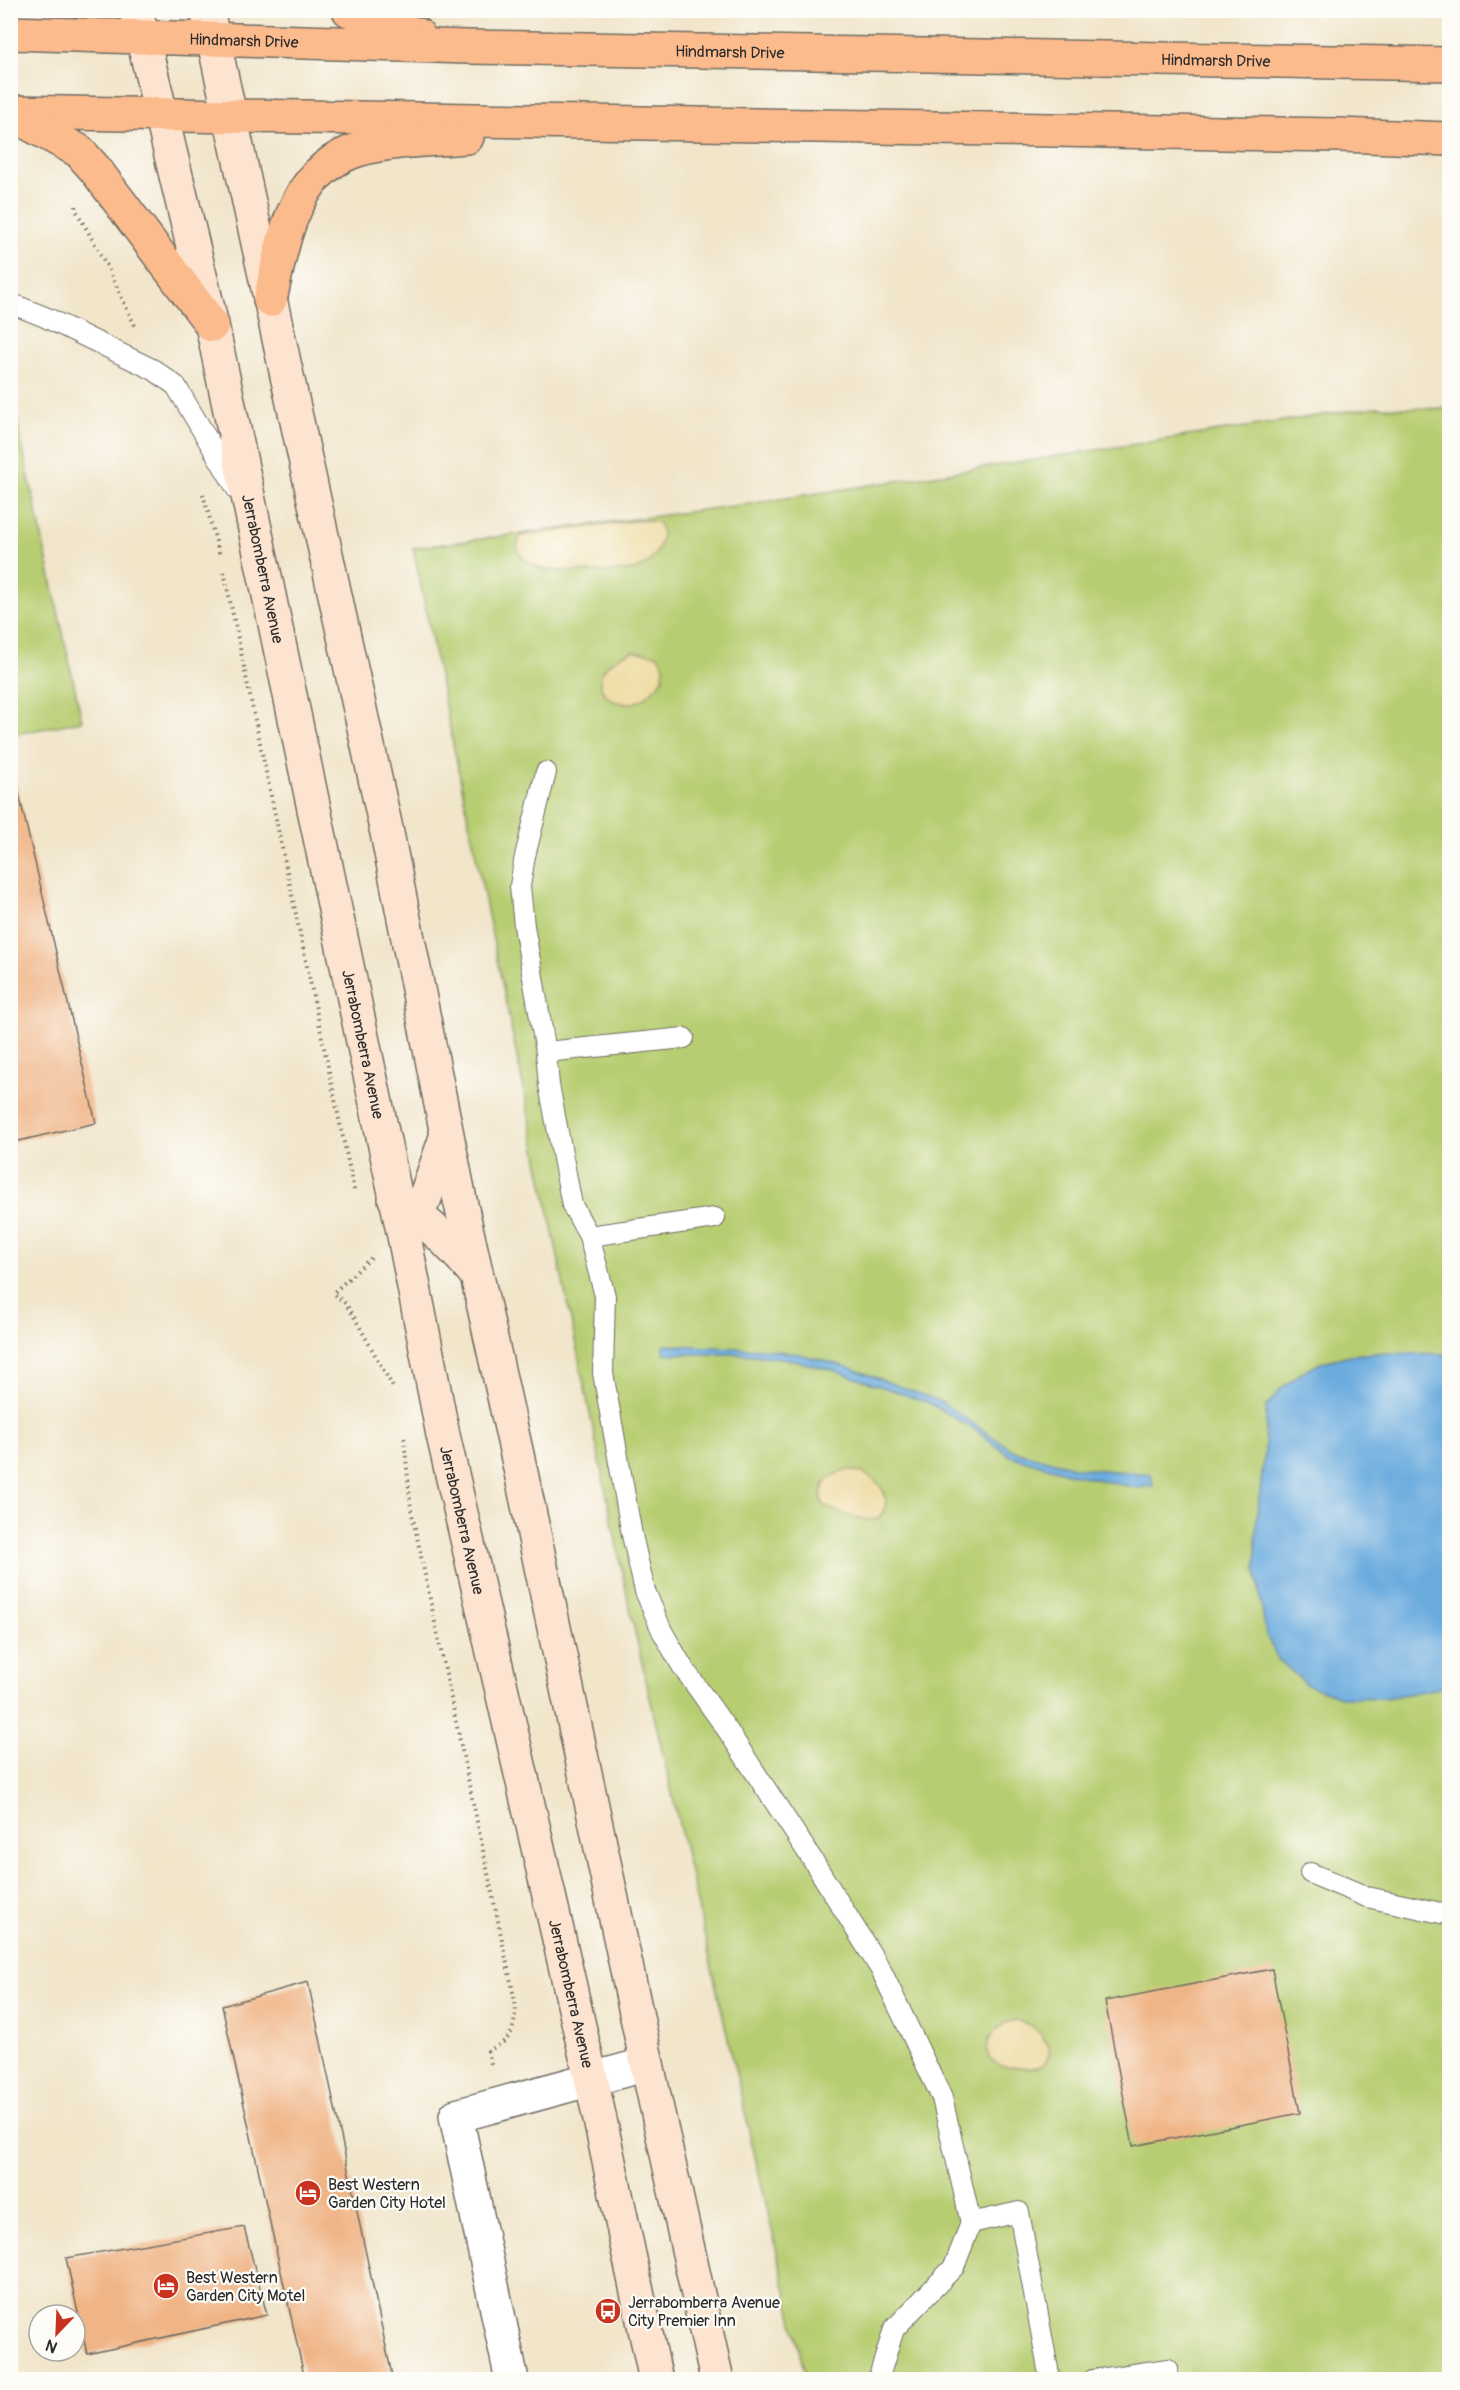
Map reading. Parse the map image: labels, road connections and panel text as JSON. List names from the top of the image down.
{
  "streets": {
    "main road": ["Hindmarsh Drive", "Jerrabomberra Avenue"]
  },
  "crossings": [
    ["Hindmarsh Drive", "Jerrabomberra Avenue"]
  ],
  "places": {
    "hotel": ["Best Western Garden City Hotel", "Best Western Garden City Motel"],
    "bus stop": ["Jerrabomberra Avenue City Premier Inn"]
  },
  "north": "bottom left"
}
